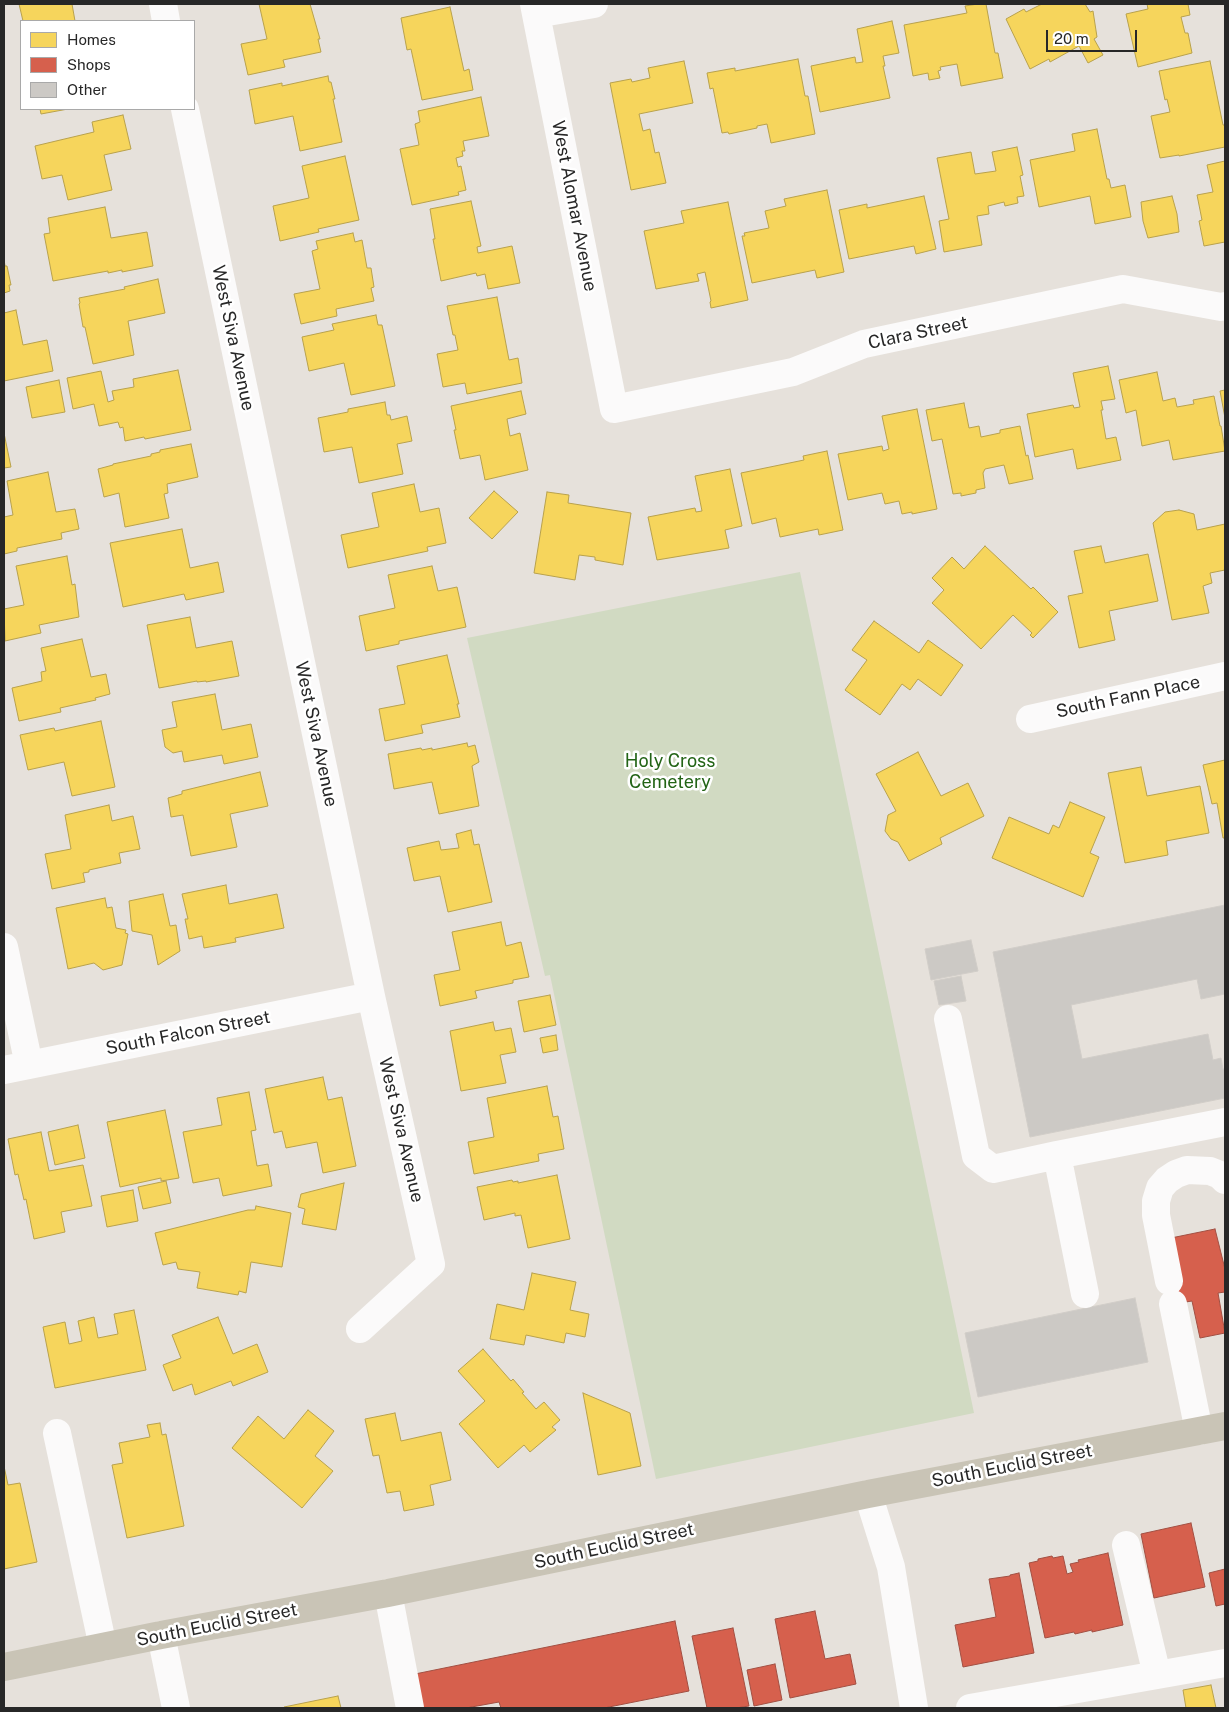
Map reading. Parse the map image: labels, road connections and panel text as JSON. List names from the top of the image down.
{
  "streets": {
    "main road": ["South Euclid Street"],
    "street": [
      "West Alomar Avenue",
      "Clara Street",
      "West Siva Avenue",
      "South Fann Place",
      "South Falcon Street"
    ]
  },
  "crossings": [
    ["West Alomar Avenue", "Clara Street"],
    ["West Siva Avenue", "South Falcon Street"]
  ],
  "parks": ["Holy Cross Cemetery"],
  "legend": ["Homes", "Shops", "Other"],
  "scale_bar": "20 m"
}
